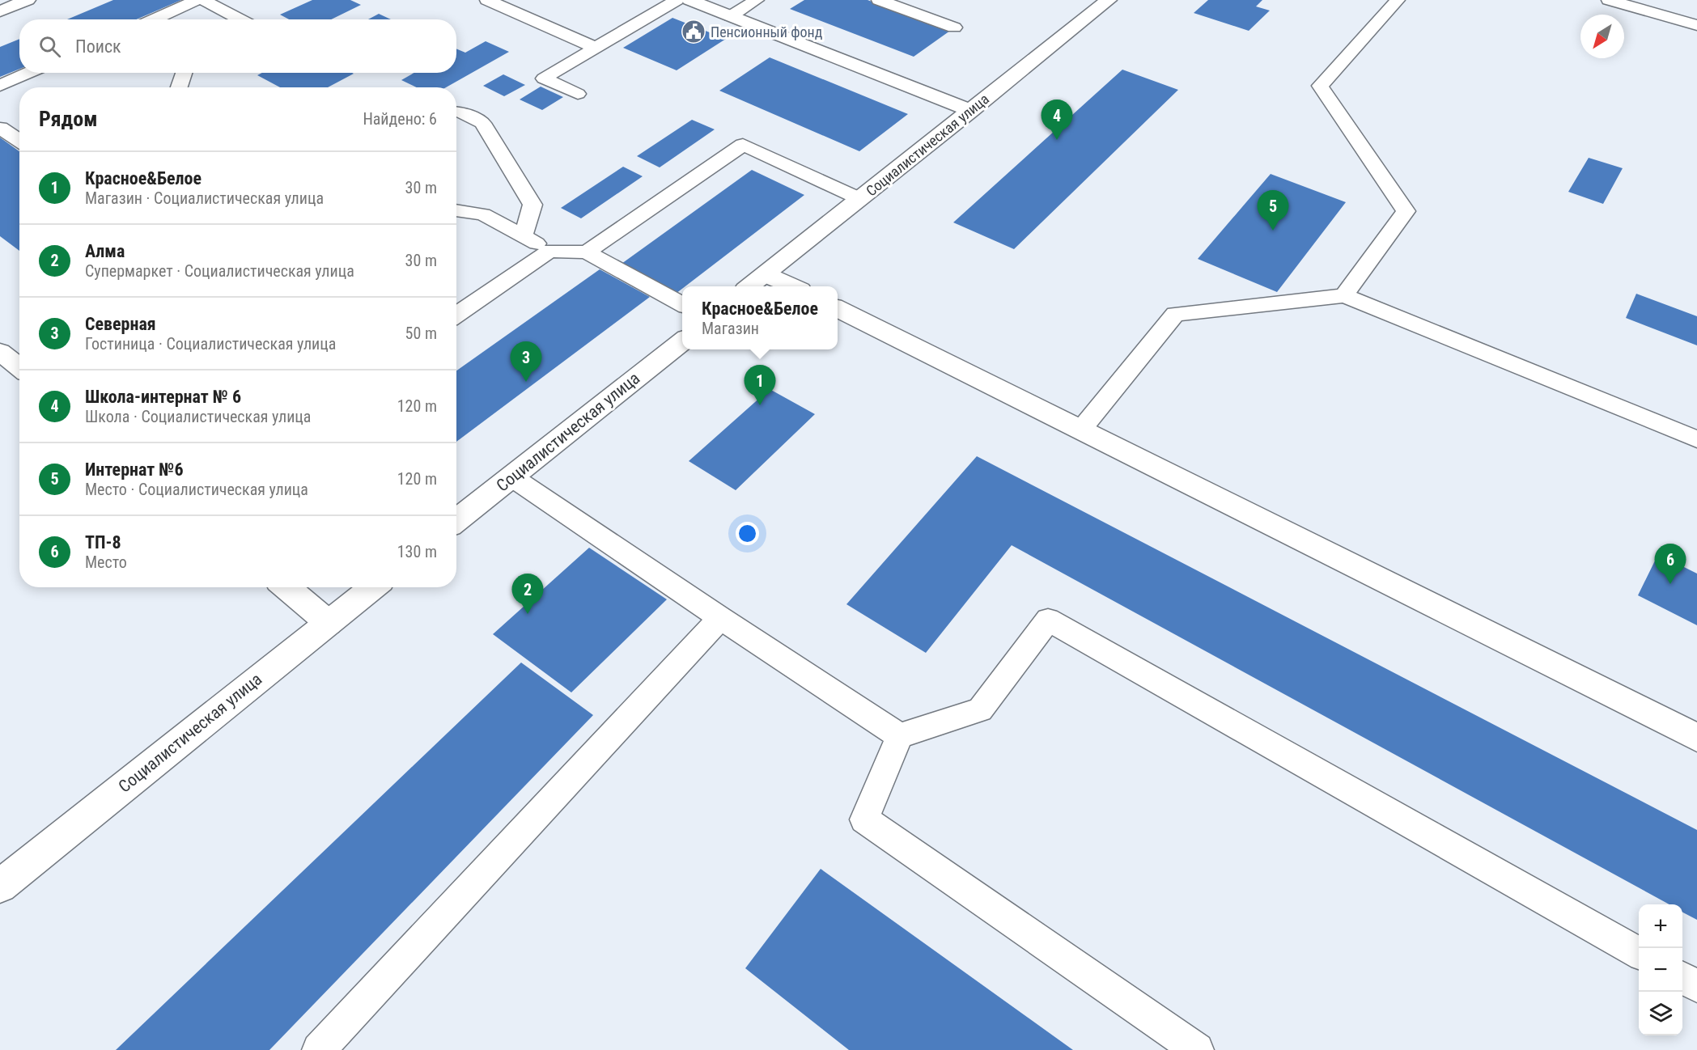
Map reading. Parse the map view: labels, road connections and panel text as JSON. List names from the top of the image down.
{
  "streets": {
    "main road": ["Социалистическая улица"]
  },
  "places": {
    "public building": ["Пенсионный фонд"]
  },
  "north": "bottom left",
  "page": {
    "search": "Поиск",
    "heading": ["Рядом", "Найдено: 6"],
    "pins": [
      "4",
      "5",
      "3",
      "1",
      "6",
      "2"
    ],
    "list": [
      {
        "mark": "1",
        "name": "Красное&Белое",
        "note": "Магазин · Социалистическая улица",
        "value": "30 m"
      },
      {
        "mark": "2",
        "name": "Алма",
        "note": "Супермаркет · Социалистическая улица",
        "value": "30 m"
      },
      {
        "mark": "3",
        "name": "Северная",
        "note": "Гостиница · Социалистическая улица",
        "value": "50 m"
      },
      {
        "mark": "4",
        "name": "Школа-интернат № 6",
        "note": "Школа · Социалистическая улица",
        "value": "120 m"
      },
      {
        "mark": "5",
        "name": "Интернат №6",
        "note": "Место · Социалистическая улица",
        "value": "120 m"
      },
      {
        "mark": "6",
        "name": "ТП-8",
        "note": "Место",
        "value": "130 m"
      }
    ],
    "popup": ["Красное&Белое", "Магазин"],
    "map_buttons": ["+", "−"]
  }
}
